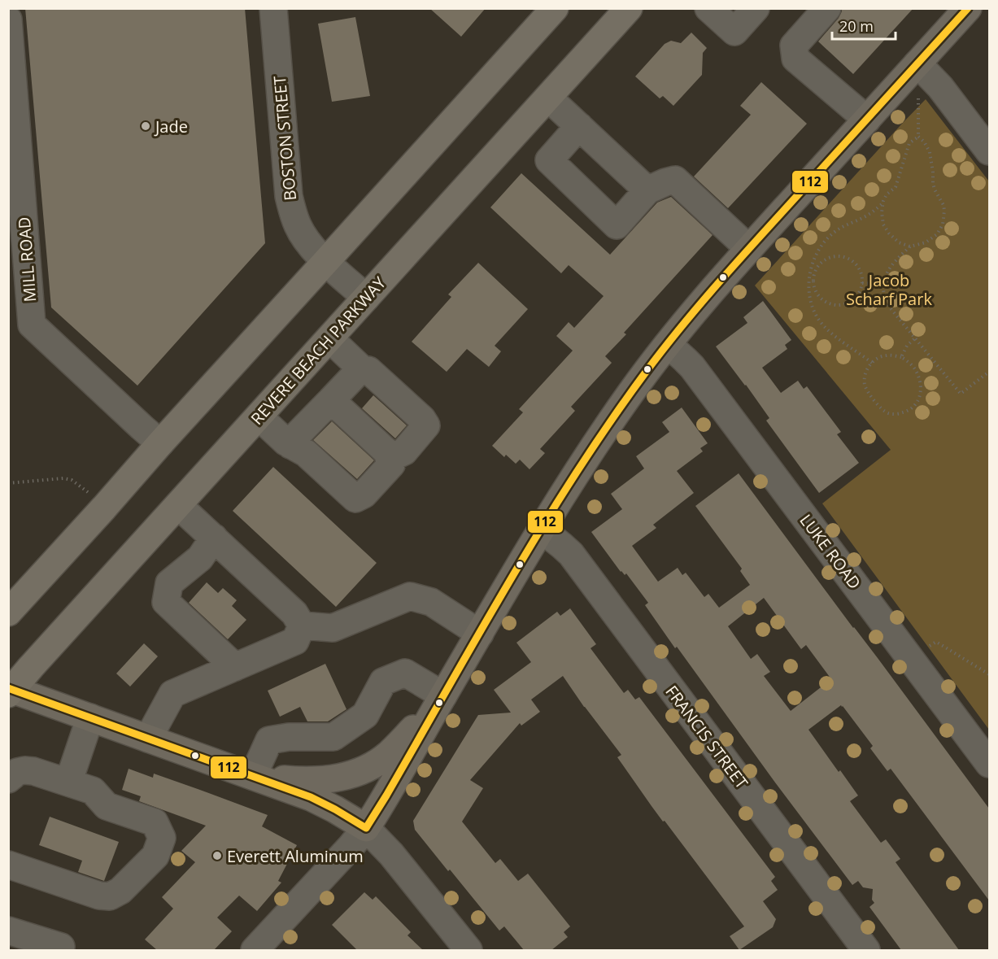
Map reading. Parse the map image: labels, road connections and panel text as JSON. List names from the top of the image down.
{
  "streets": {
    "highway": ["REVERE BEACH PARKWAY"],
    "street": [
      "BOSTON STREET",
      "MILL ROAD",
      "LUKE ROAD",
      "FRANCIS STREET"
    ]
  },
  "crossings": [
    ["BOSTON STREET", "REVERE BEACH PARKWAY"]
  ],
  "parks": ["Jacob Scharf Park"],
  "places": ["Jade", "Everett Aluminum"],
  "lines": ["transit line 112"],
  "scale_bar": "20 m"
}
